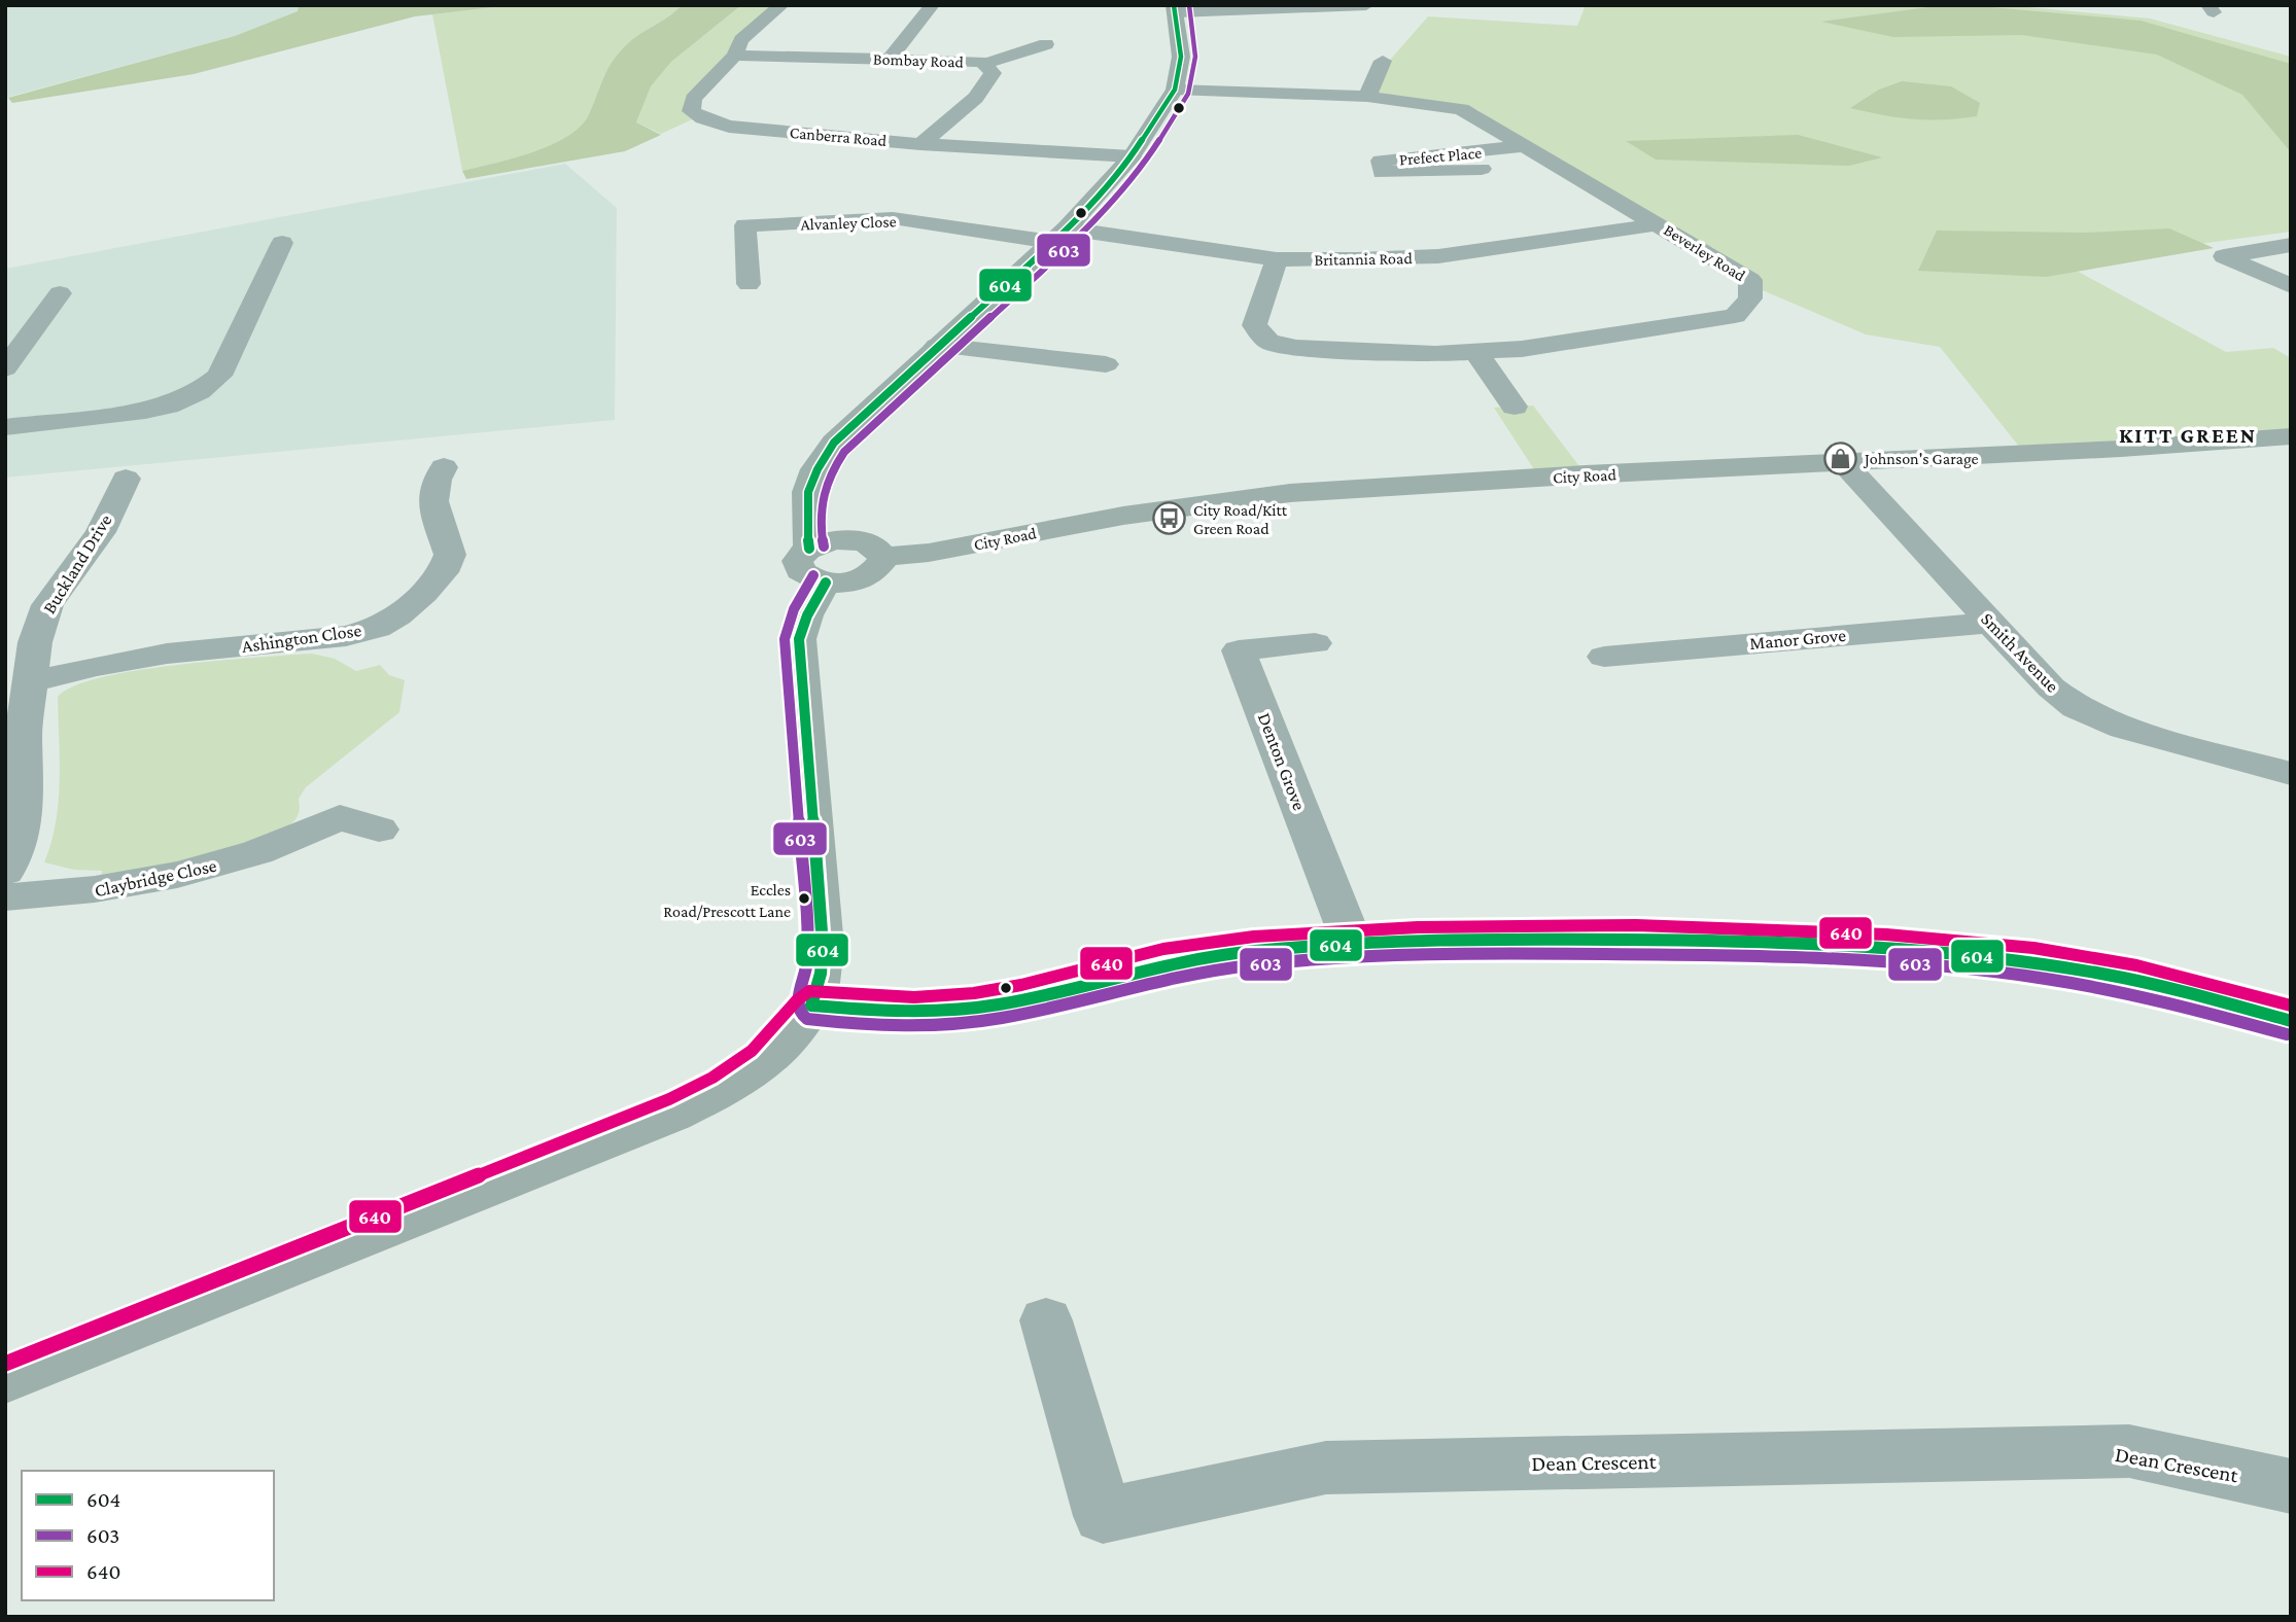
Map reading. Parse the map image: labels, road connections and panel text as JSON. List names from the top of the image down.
{
  "streets": {
    "street": [
      "Bombay Road",
      "Canberra Road",
      "Prefect Place",
      "Alvanley Close",
      "Beverley Road",
      "Britannia Road",
      "City Road",
      "Buckland Drive",
      "Ashington Close",
      "Manor Grove",
      "Smith Avenue",
      "Denton Grove",
      "Claybridge Close",
      "Dean Crescent"
    ]
  },
  "crossings": [
    ["Bombay Road", "Canberra Road"],
    ["Prefect Place", "Beverley Road"],
    ["Alvanley Close", "Britannia Road"],
    ["Beverley Road", "Britannia Road"],
    ["City Road", "Smith Avenue"],
    ["Buckland Drive", "Ashington Close"],
    ["Manor Grove", "Smith Avenue"]
  ],
  "districts": ["KITT GREEN"],
  "places": {
    "shop": ["Johnson's Garage"],
    "bus stop": ["City Road/Kitt Green Road"],
    "other": ["Eccles Road/Prescott Lane"]
  },
  "lines": ["transit line 604", "transit line 603", "transit line 640"],
  "legend": ["604", "603", "640"]
}
